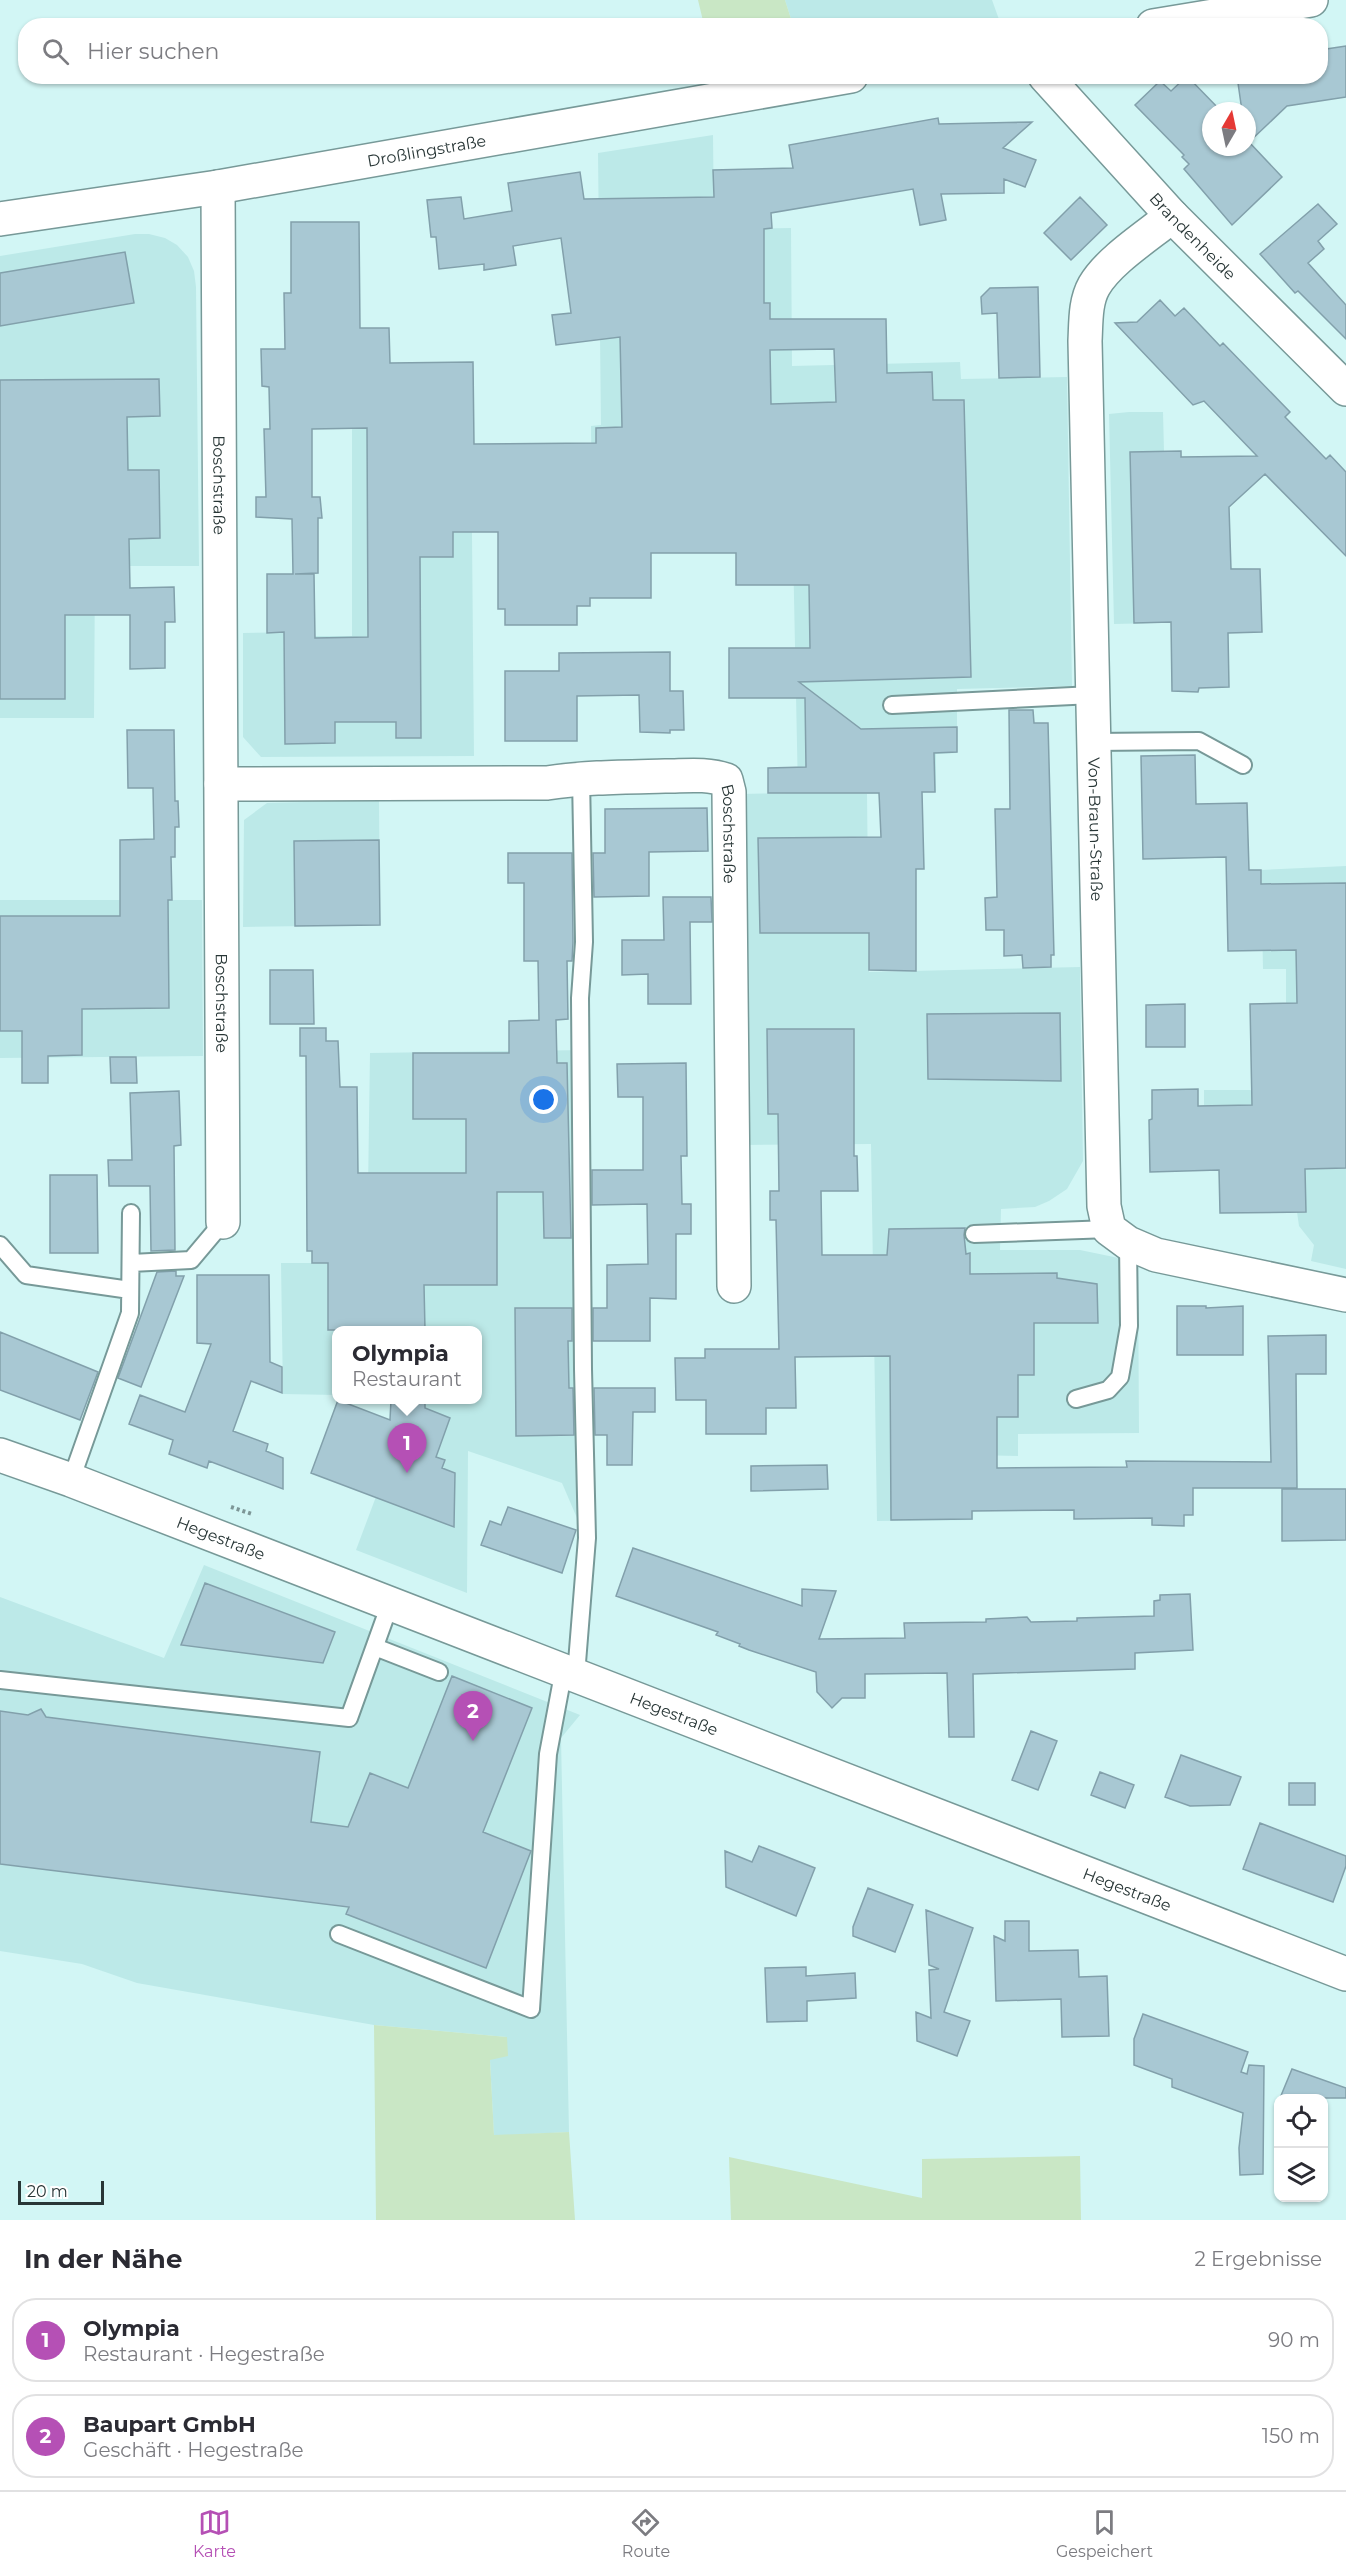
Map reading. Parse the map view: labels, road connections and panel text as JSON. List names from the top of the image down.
{
  "streets": {
    "street": [
      "Droßlingstraße",
      "Brandenheide",
      "Boschstraße",
      "Von-Braun-Straße",
      "Hegestraße"
    ]
  },
  "crossings": [
    ["Droßlingstraße", "Boschstraße"],
    ["Brandenheide", "Von-Braun-Straße"]
  ],
  "scale_bar": "20 m",
  "north": "top",
  "page": {
    "search": "Hier suchen",
    "popup": ["Olympia", "Restaurant"],
    "pins": ["1", "2"],
    "scale": "20 m",
    "heading": ["In der Nähe", "2 Ergebnisse"],
    "list": [
      {
        "mark": "1",
        "name": "Olympia",
        "note": "Restaurant · Hegestraße",
        "value": "90 m"
      },
      {
        "mark": "2",
        "name": "Baupart GmbH",
        "note": "Geschäft · Hegestraße",
        "value": "150 m"
      }
    ],
    "nav": ["Karte", "Route", "Gespeichert"]
  }
}
